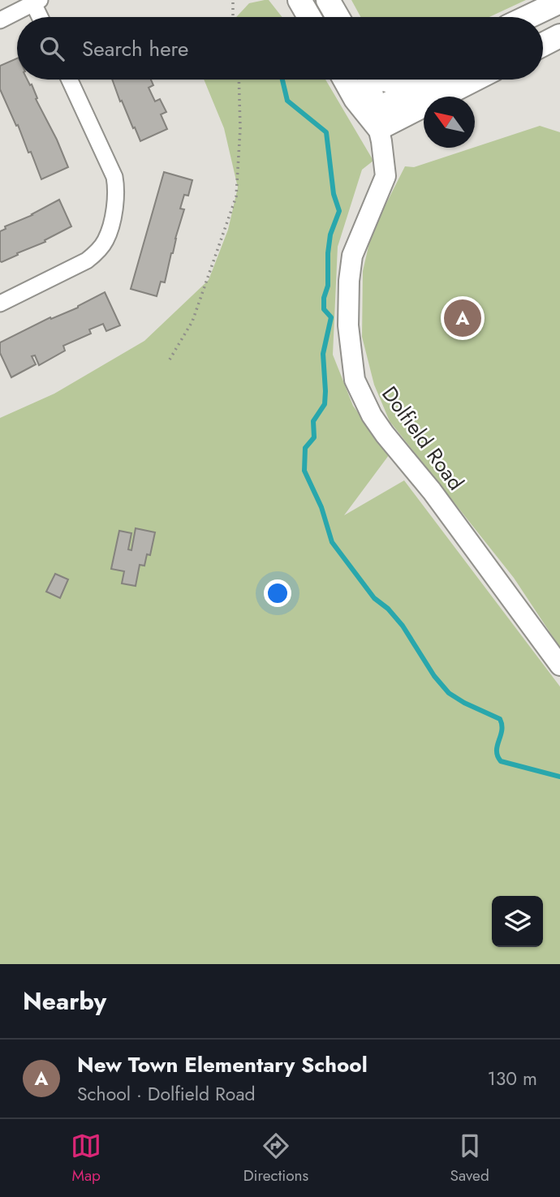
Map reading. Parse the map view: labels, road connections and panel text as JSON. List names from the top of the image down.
{
  "streets": {
    "street": ["Dolfield Road"]
  },
  "north": "top left",
  "page": {
    "search": "Search here",
    "pins": "A",
    "heading": "Nearby",
    "list": [
      {
        "mark": "A",
        "name": "New Town Elementary School",
        "note": "School · Dolfield Road",
        "value": "130 m"
      }
    ],
    "nav": ["Map", "Directions", "Saved"]
  }
}
